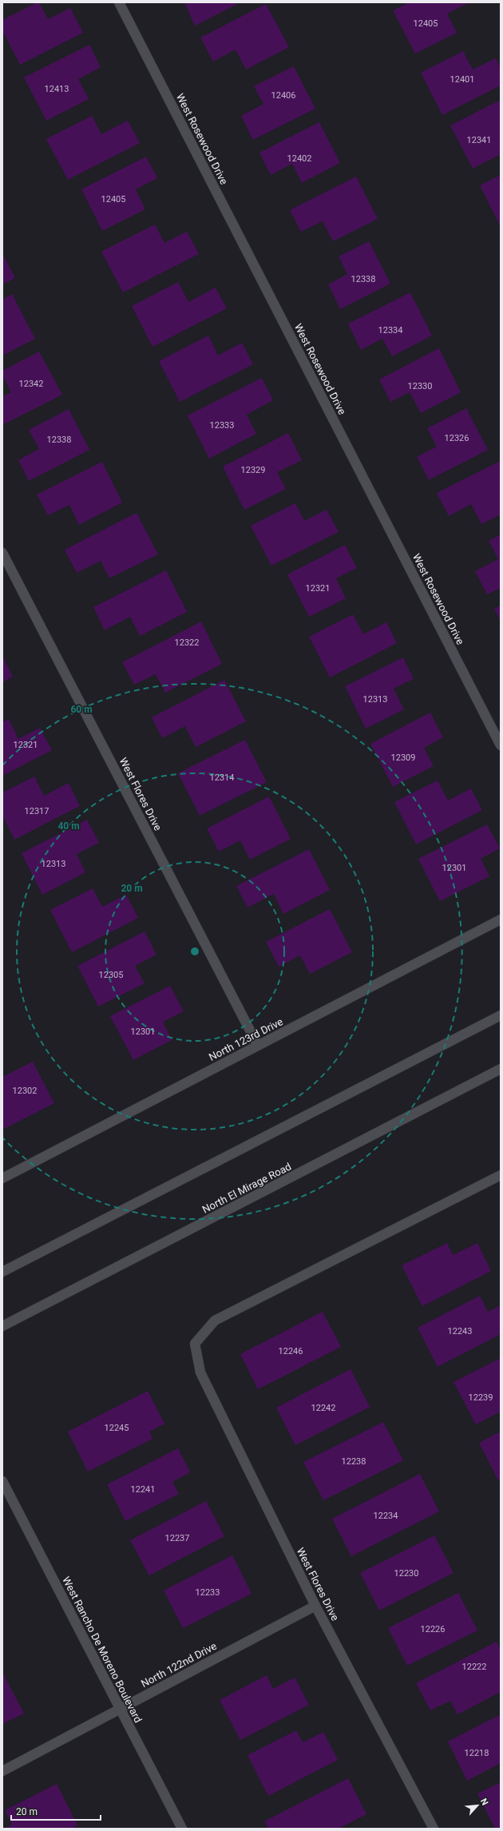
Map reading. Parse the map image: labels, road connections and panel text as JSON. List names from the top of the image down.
{
  "streets": {
    "street": [
      "West Rosewood Drive",
      "West Flores Drive",
      "North 123rd Drive",
      "North El Mirage Road",
      "West Rancho De Moreno Boulevard",
      "North 122nd Drive"
    ]
  },
  "crossings": [
    ["West Flores Drive", "North 123rd Drive"],
    ["West Flores Drive", "North 122nd Drive"],
    ["West Rancho De Moreno Boulevard", "North 122nd Drive"]
  ],
  "house_numbers": [
    "12405",
    "12401",
    "12413",
    "12406",
    "12341",
    "12402",
    "12405",
    "12338",
    "12334",
    "12342",
    "12330",
    "12333",
    "12326",
    "12338",
    "12329",
    "12321",
    "12322",
    "12313",
    "12321",
    "12309",
    "12314",
    "12317",
    "12313",
    "12301",
    "12305",
    "12301",
    "12302",
    "12243",
    "12246",
    "12239",
    "12242",
    "12245",
    "12238",
    "12241",
    "12234",
    "12237",
    "12230",
    "12233",
    "12226",
    "12222",
    "12218"
  ],
  "scale_bar": "20 m",
  "north": "top right",
  "rings": ["60 m", "40 m", "20 m"]
}
